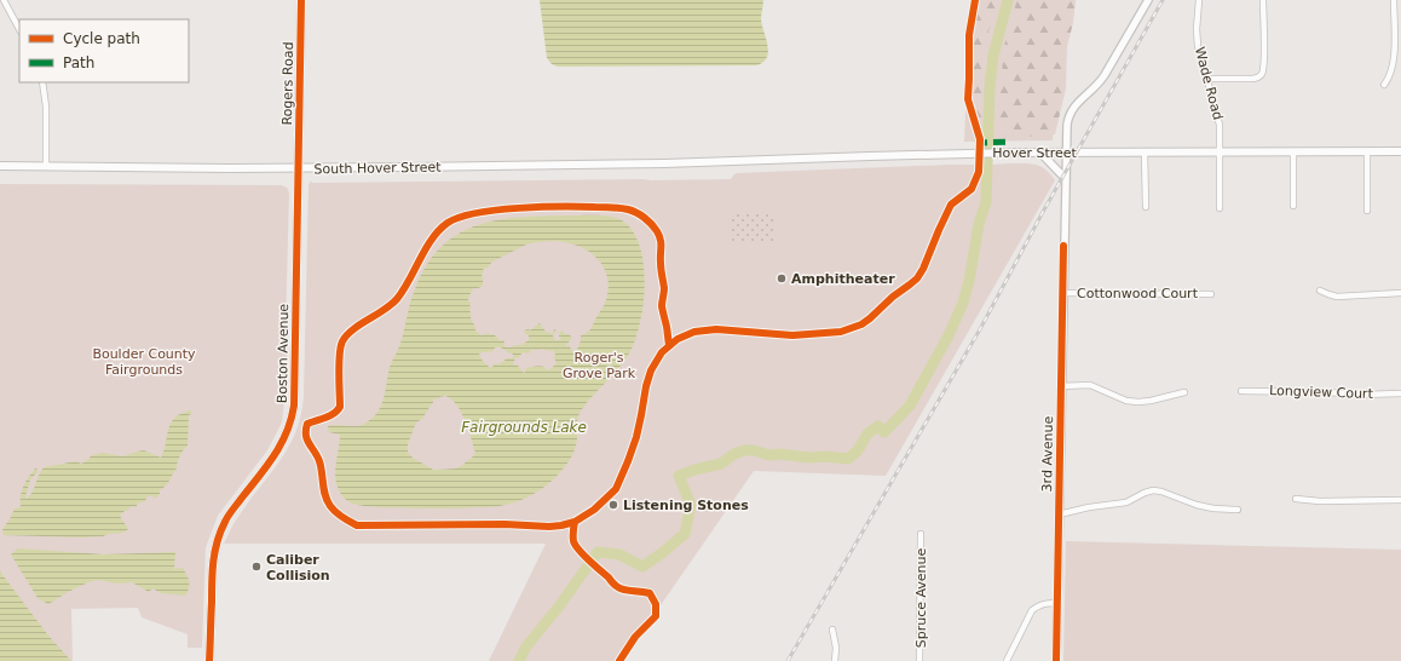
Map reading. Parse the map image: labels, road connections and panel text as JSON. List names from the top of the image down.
{
  "streets": {
    "main road": ["Hover Street", "South Hover Street"],
    "street": [
      "Rogers Road",
      "Wade Road",
      "Cottonwood Court",
      "Boston Avenue",
      "Longview Court",
      "3rd Avenue",
      "Spruce Avenue"
    ]
  },
  "crossings": [
    ["Rogers Road", "South Hover Street"],
    ["Rogers Road", "Boston Avenue"],
    ["Wade Road", "Hover Street"],
    ["Hover Street", "South Hover Street"],
    ["Hover Street", "3rd Avenue"],
    ["South Hover Street", "Boston Avenue"],
    ["Cottonwood Court", "3rd Avenue"]
  ],
  "water": ["Fairgrounds Lake"],
  "parks": ["Boulder County Fairgrounds", "Roger's Grove Park"],
  "places": ["Amphitheater", "Listening Stones", "Caliber Collision"],
  "legend": ["Cycle path", "Path"]
}
